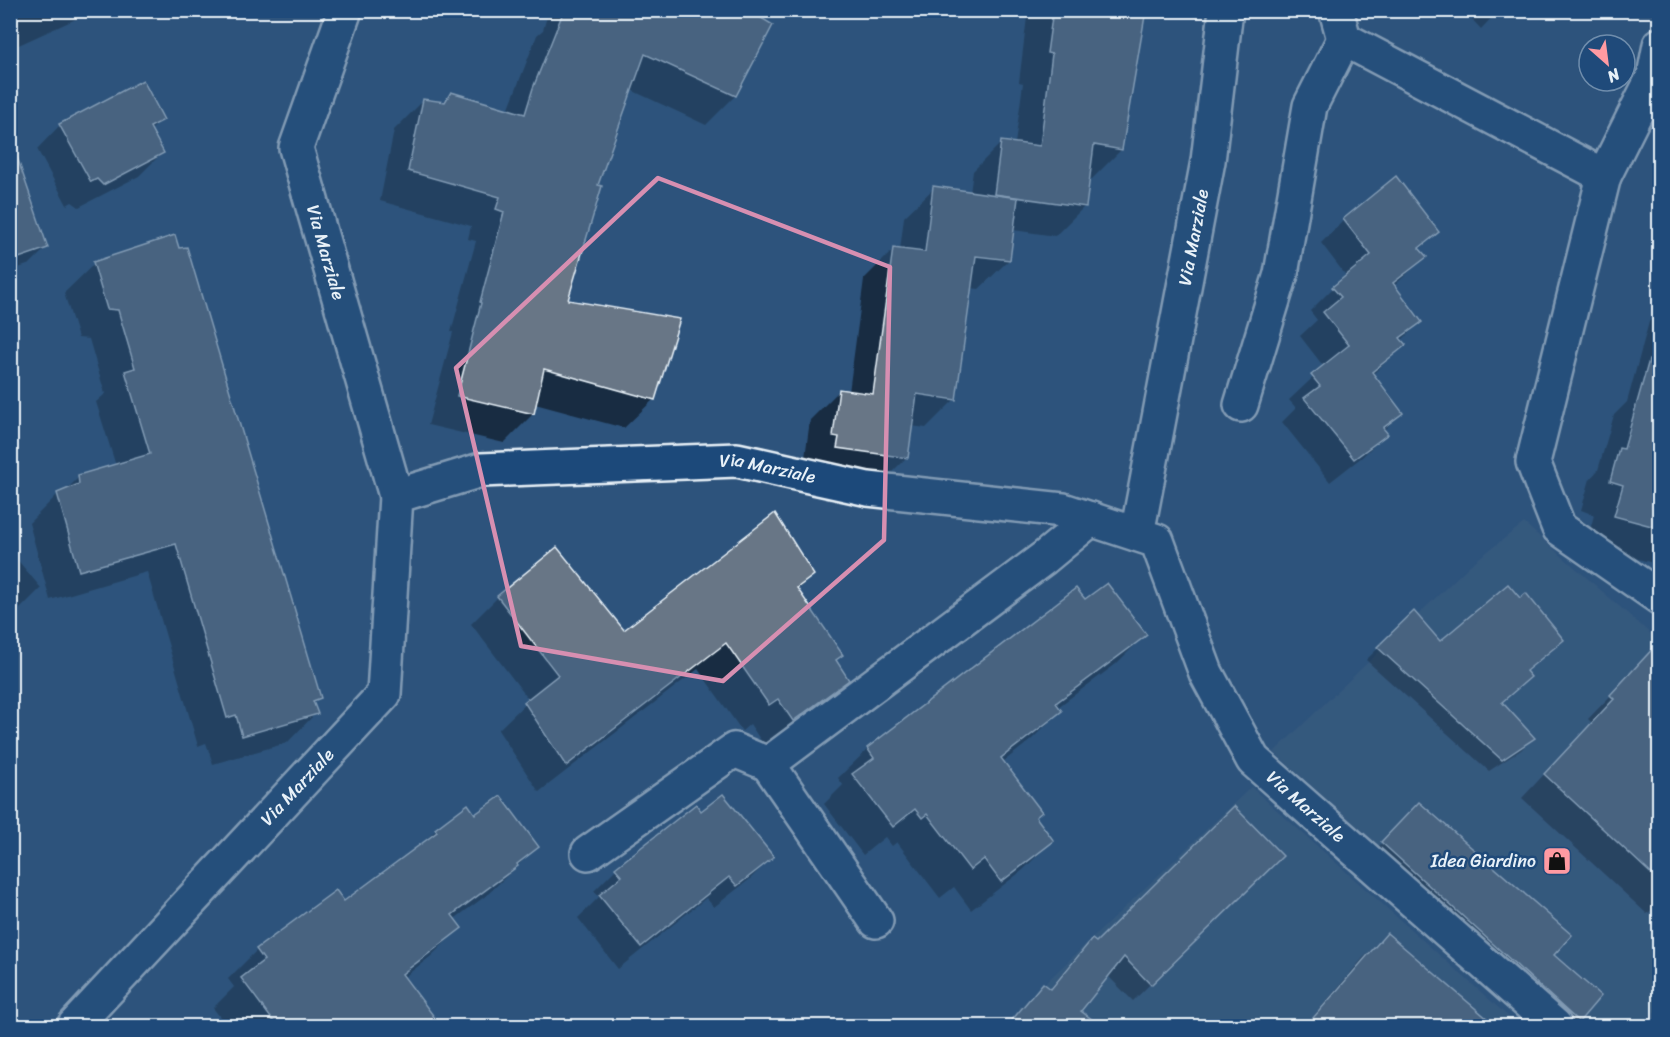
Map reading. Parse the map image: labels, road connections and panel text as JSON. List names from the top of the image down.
{
  "streets": {
    "street": ["Via Marziale"]
  },
  "places": {
    "shop": ["Idea Giardino"]
  },
  "north": "bottom right"
}
